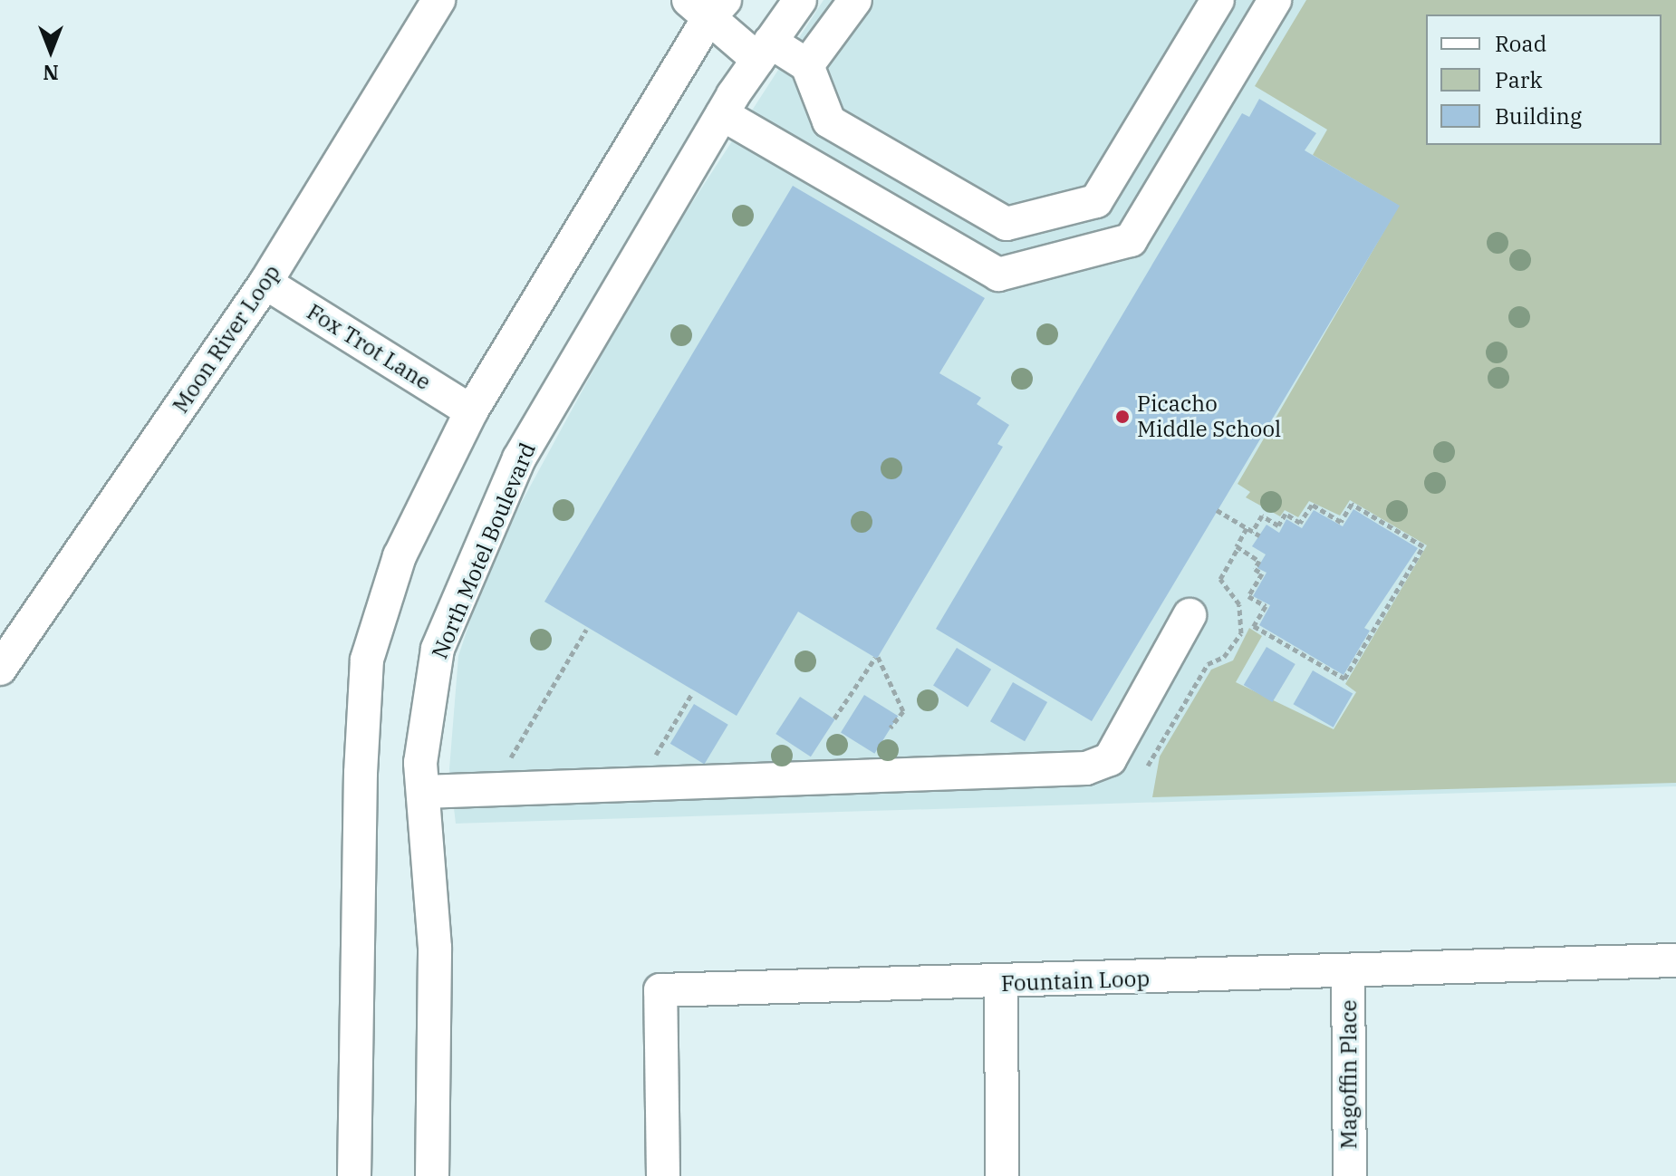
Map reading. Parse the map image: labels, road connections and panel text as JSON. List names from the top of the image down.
{
  "streets": {
    "street": [
      "Moon River Loop",
      "Fox Trot Lane",
      "North Motel Boulevard",
      "Fountain Loop",
      "Magoffin Place"
    ]
  },
  "crossings": [
    ["Moon River Loop", "Fox Trot Lane"],
    ["Fountain Loop", "Magoffin Place"]
  ],
  "places": ["Picacho Middle School"],
  "legend": ["Road", "Park", "Building"],
  "north": "bottom"
}
